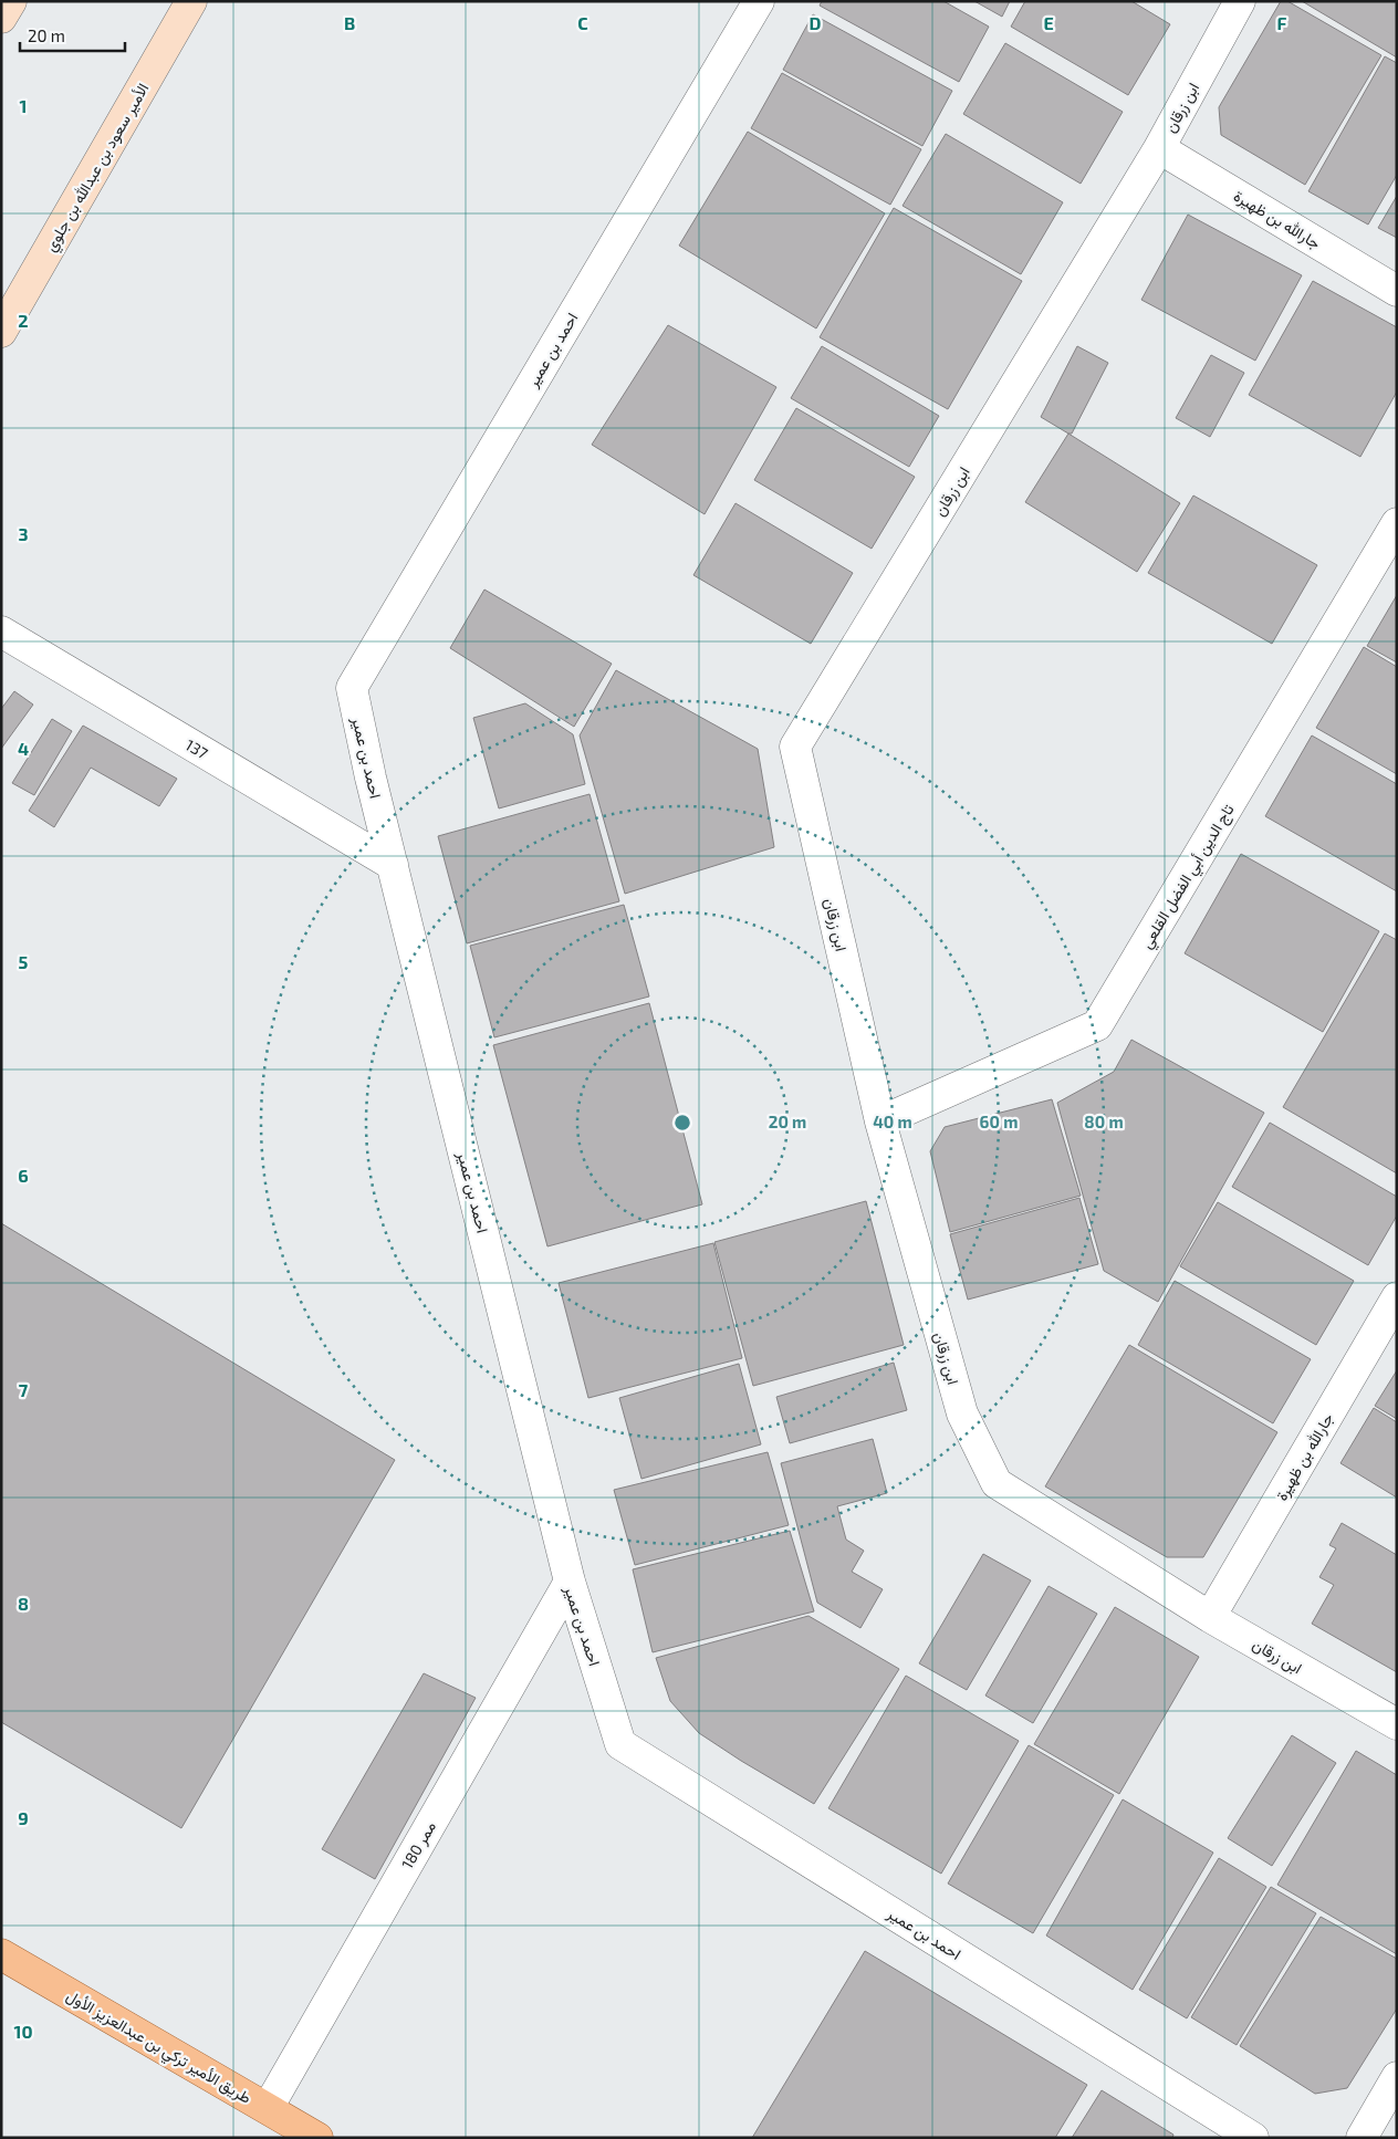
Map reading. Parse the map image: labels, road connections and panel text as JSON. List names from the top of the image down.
{
  "streets": {
    "main road": ["الأمير سعود بن عبدالله بن جلوي", "طريق الأمير تركي بن عبدالعزيز الأول"],
    "street": [
      "ابن زرقان",
      "جارالله بن ظهيرة",
      "احمد بن عمير",
      "137",
      "تاج الدين أبي الفضل القلعي",
      "ممر 180"
    ]
  },
  "crossings": [
    ["ابن زرقان", "جارالله بن ظهيرة"],
    ["ابن زرقان", "تاج الدين أبي الفضل القلعي"],
    ["احمد بن عمير", "137"],
    ["احمد بن عمير", "ممر 180"],
    ["ممر 180", "طريق الأمير تركي بن عبدالعزيز الأول"]
  ],
  "scale_bar": "20 m",
  "grid": {
    "columns": [
      "B",
      "C",
      "D",
      "E",
      "F"
    ],
    "rows": [
      "1",
      "2",
      "3",
      "4",
      "5",
      "6",
      "7",
      "8",
      "9",
      "10"
    ]
  },
  "rings": [
    "20 m",
    "40 m",
    "60 m",
    "80 m"
  ]
}
